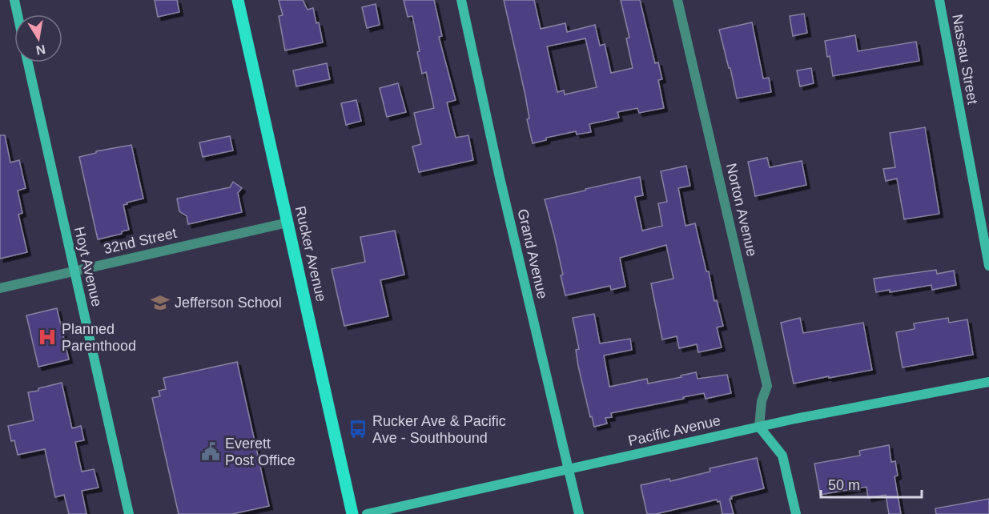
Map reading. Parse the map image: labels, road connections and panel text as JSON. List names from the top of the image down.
{
  "streets": {
    "main road": ["Rucker Avenue"],
    "street": [
      "Nassau Street",
      "Norton Avenue",
      "32nd Street",
      "Grand Avenue",
      "Hoyt Avenue",
      "Pacific Avenue"
    ]
  },
  "crossings": [
    ["Norton Avenue", "Pacific Avenue"],
    ["32nd Street", "Rucker Avenue"],
    ["32nd Street", "Hoyt Avenue"],
    ["Grand Avenue", "Pacific Avenue"]
  ],
  "places": {
    "school or university": ["Jefferson School"],
    "hospital": ["Planned Parenthood"],
    "bus stop": ["Rucker Ave & Pacific Ave - Southbound"],
    "public building": ["Everett Post Office"]
  },
  "scale_bar": "50 m",
  "north": "bottom"
}
